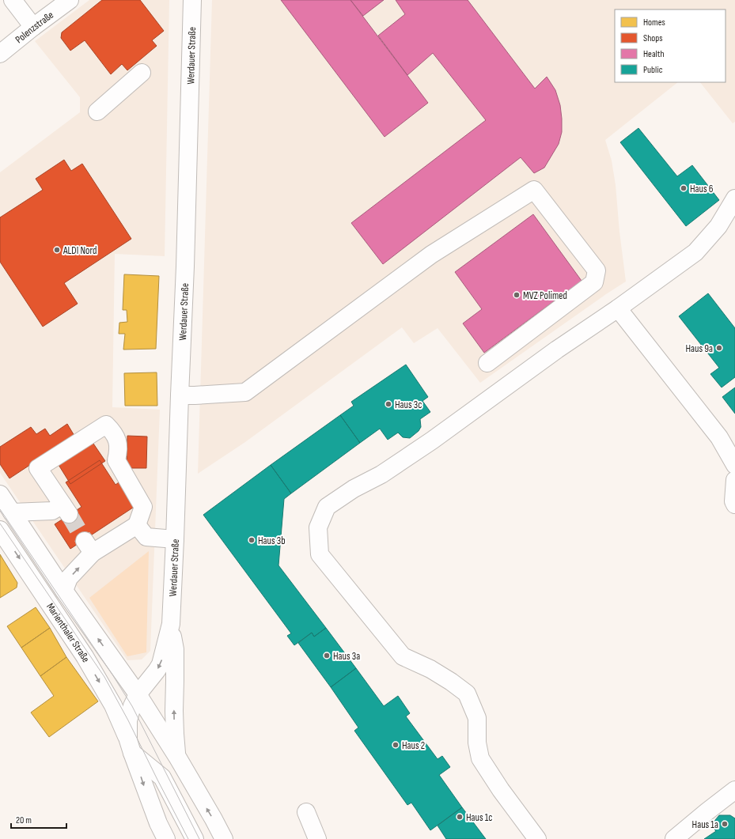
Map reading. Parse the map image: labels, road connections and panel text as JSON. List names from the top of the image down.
{
  "streets": {
    "main road": ["Polenzstraße", "Werdauer Straße", "Marienthaler Straße"]
  },
  "crossings": [
    ["Werdauer Straße", "Marienthaler Straße"]
  ],
  "places": [
    "Haus 6",
    "ALDI Nord",
    "MVZ Polimed",
    "Haus 9a",
    "Haus 3c",
    "Haus 3b",
    "Haus 3a",
    "Haus 2",
    "Haus 1c",
    "Haus 1a"
  ],
  "legend": [
    "Homes",
    "Shops",
    "Health",
    "Public"
  ],
  "scale_bar": "20 m"
}
